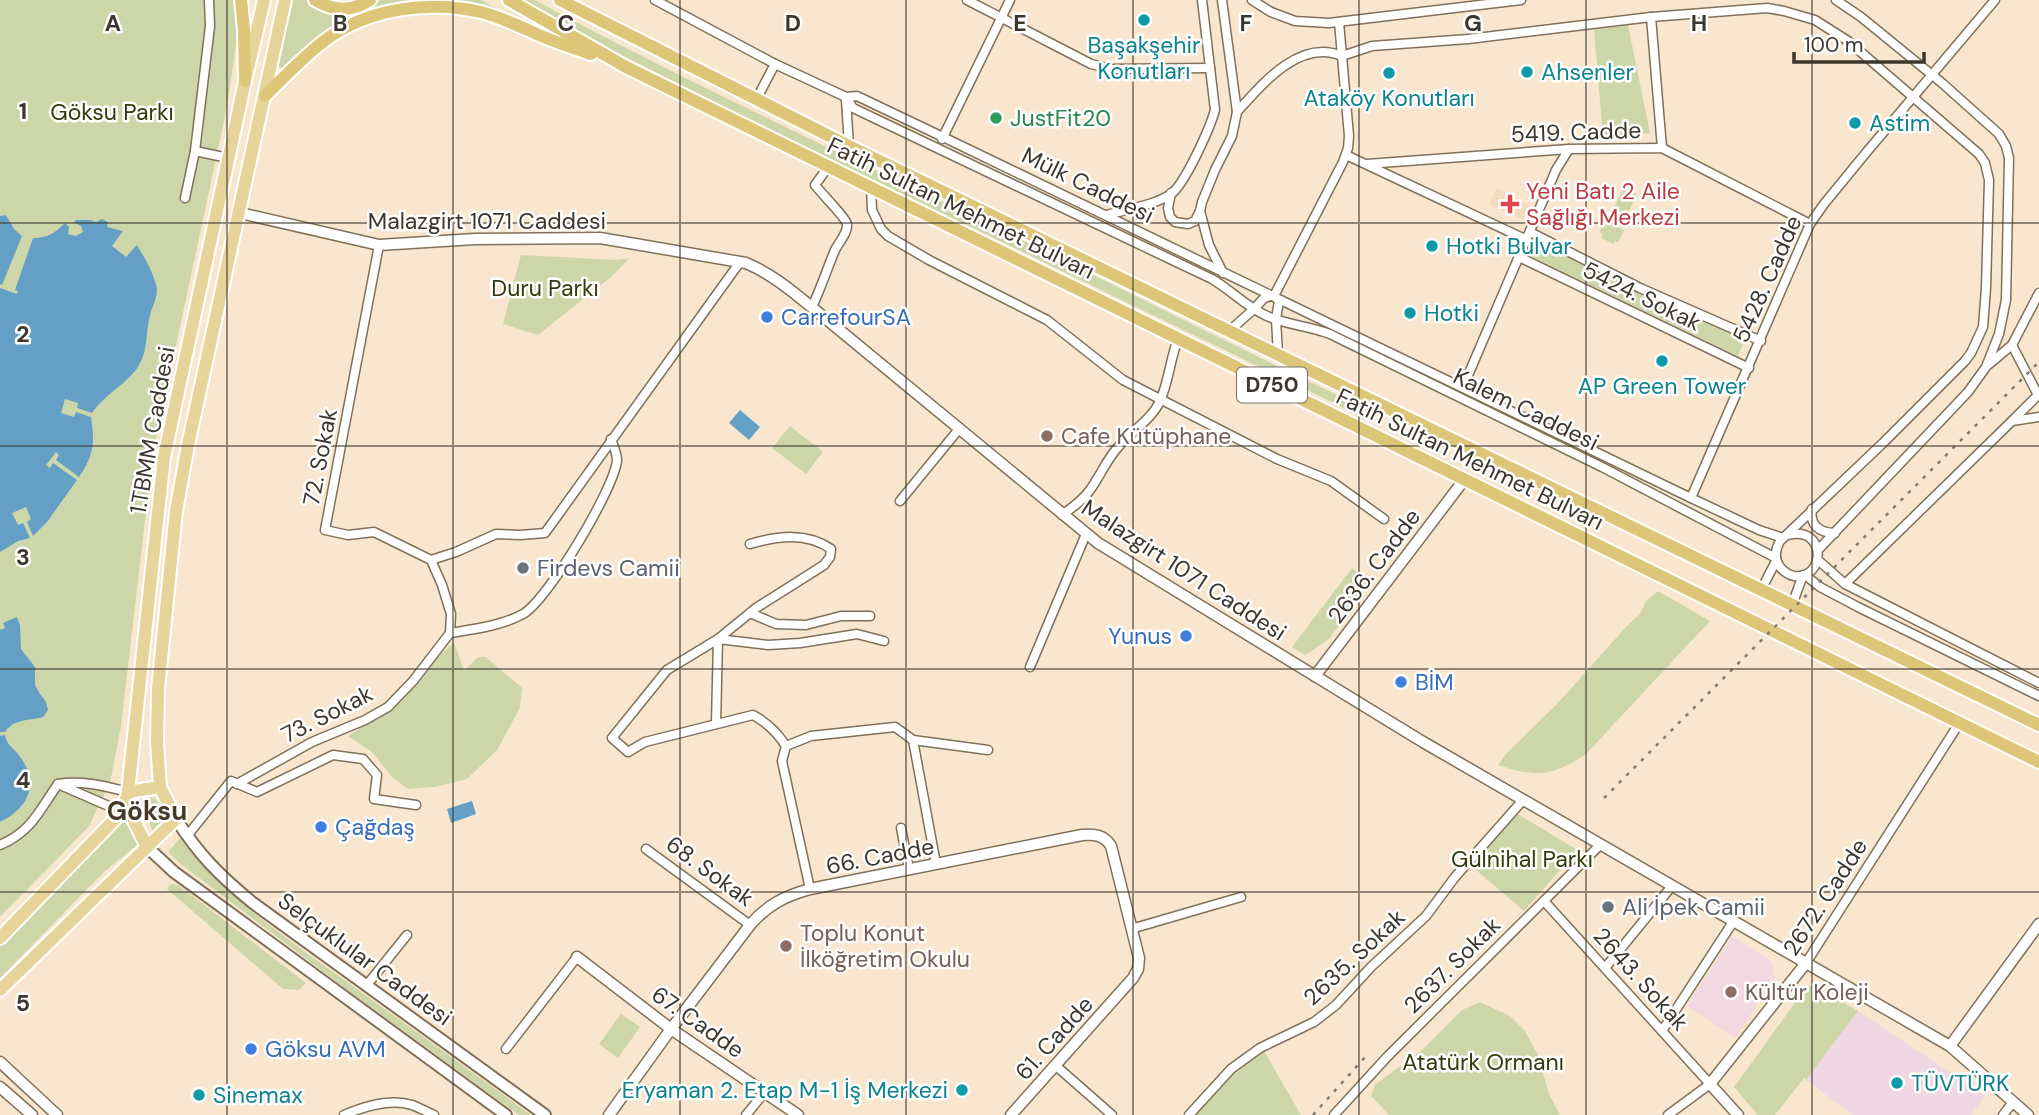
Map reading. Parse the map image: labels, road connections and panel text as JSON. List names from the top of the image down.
{
  "streets": {
    "highway": ["Fatih Sultan Mehmet Bulvarı", "D750"],
    "main road": ["1.TBMM Caddesi", "Selçuklular Caddesi"],
    "street": [
      "5419. Cadde",
      "Mülk Caddesi",
      "Malazgirt 1071 Caddesi",
      "5428. Cadde",
      "5424. Sokak",
      "Kalem Caddesi",
      "72. Sokak",
      "2636. Cadde",
      "73. Sokak",
      "66. Cadde",
      "68. Sokak",
      "2672. Cadde",
      "2635. Sokak",
      "2637. Sokak",
      "2643. Sokak",
      "67. Cadde",
      "61. Cadde"
    ]
  },
  "crossings": [
    ["5419. Cadde", "5428. Cadde"],
    ["Mülk Caddesi", "Kalem Caddesi"],
    ["Fatih Sultan Mehmet Bulvarı", "2636. Cadde"],
    ["Fatih Sultan Mehmet Bulvarı", "2672. Cadde"],
    ["Malazgirt 1071 Caddesi", "1.TBMM Caddesi"],
    ["Malazgirt 1071 Caddesi", "72. Sokak"],
    ["Malazgirt 1071 Caddesi", "2636. Cadde"],
    ["Malazgirt 1071 Caddesi", "2672. Cadde"],
    ["Malazgirt 1071 Caddesi", "2635. Sokak"],
    ["Malazgirt 1071 Caddesi", "2637. Sokak"],
    ["5428. Cadde", "5424. Sokak"],
    ["5428. Cadde", "Kalem Caddesi"],
    ["73. Sokak", "Selçuklular Caddesi"],
    ["66. Cadde", "68. Sokak"],
    ["66. Cadde", "67. Cadde"],
    ["66. Cadde", "61. Cadde"],
    ["2672. Cadde", "2643. Sokak"],
    ["2637. Sokak", "2643. Sokak"]
  ],
  "districts": ["Göksu"],
  "parks": [
    "Göksu Parkı",
    "Duru Parkı",
    "Gülnihal Parkı",
    "Atatürk Ormanı"
  ],
  "places": {
    "other": [
      "Başakşehir Konutları",
      "Ahsenler",
      "Ataköy Konutları",
      "JustFit20",
      "Astim",
      "Hotki Bulvar",
      "Hotki",
      "CarrefourSA",
      "AP Green Tower",
      "Cafe Kütüphane",
      "Firdevs Camii",
      "Yunus",
      "BİM",
      "Çağdaş",
      "Ali İpek Camii",
      "Toplu Konut İlköğretim Okulu",
      "Kültür Koleji",
      "Göksu AVM",
      "TÜVTÜRK",
      "Eryaman 2. Etap M-1 İş Merkezi",
      "Sinemax"
    ],
    "health": ["Yeni Batı 2 Aile Sağlığı Merkezi"]
  },
  "scale_bar": "100 m",
  "grid": {
    "columns": [
      "A",
      "B",
      "C",
      "D",
      "E",
      "F",
      "G",
      "H"
    ],
    "rows": [
      "1",
      "2",
      "3",
      "4",
      "5"
    ]
  }
}
